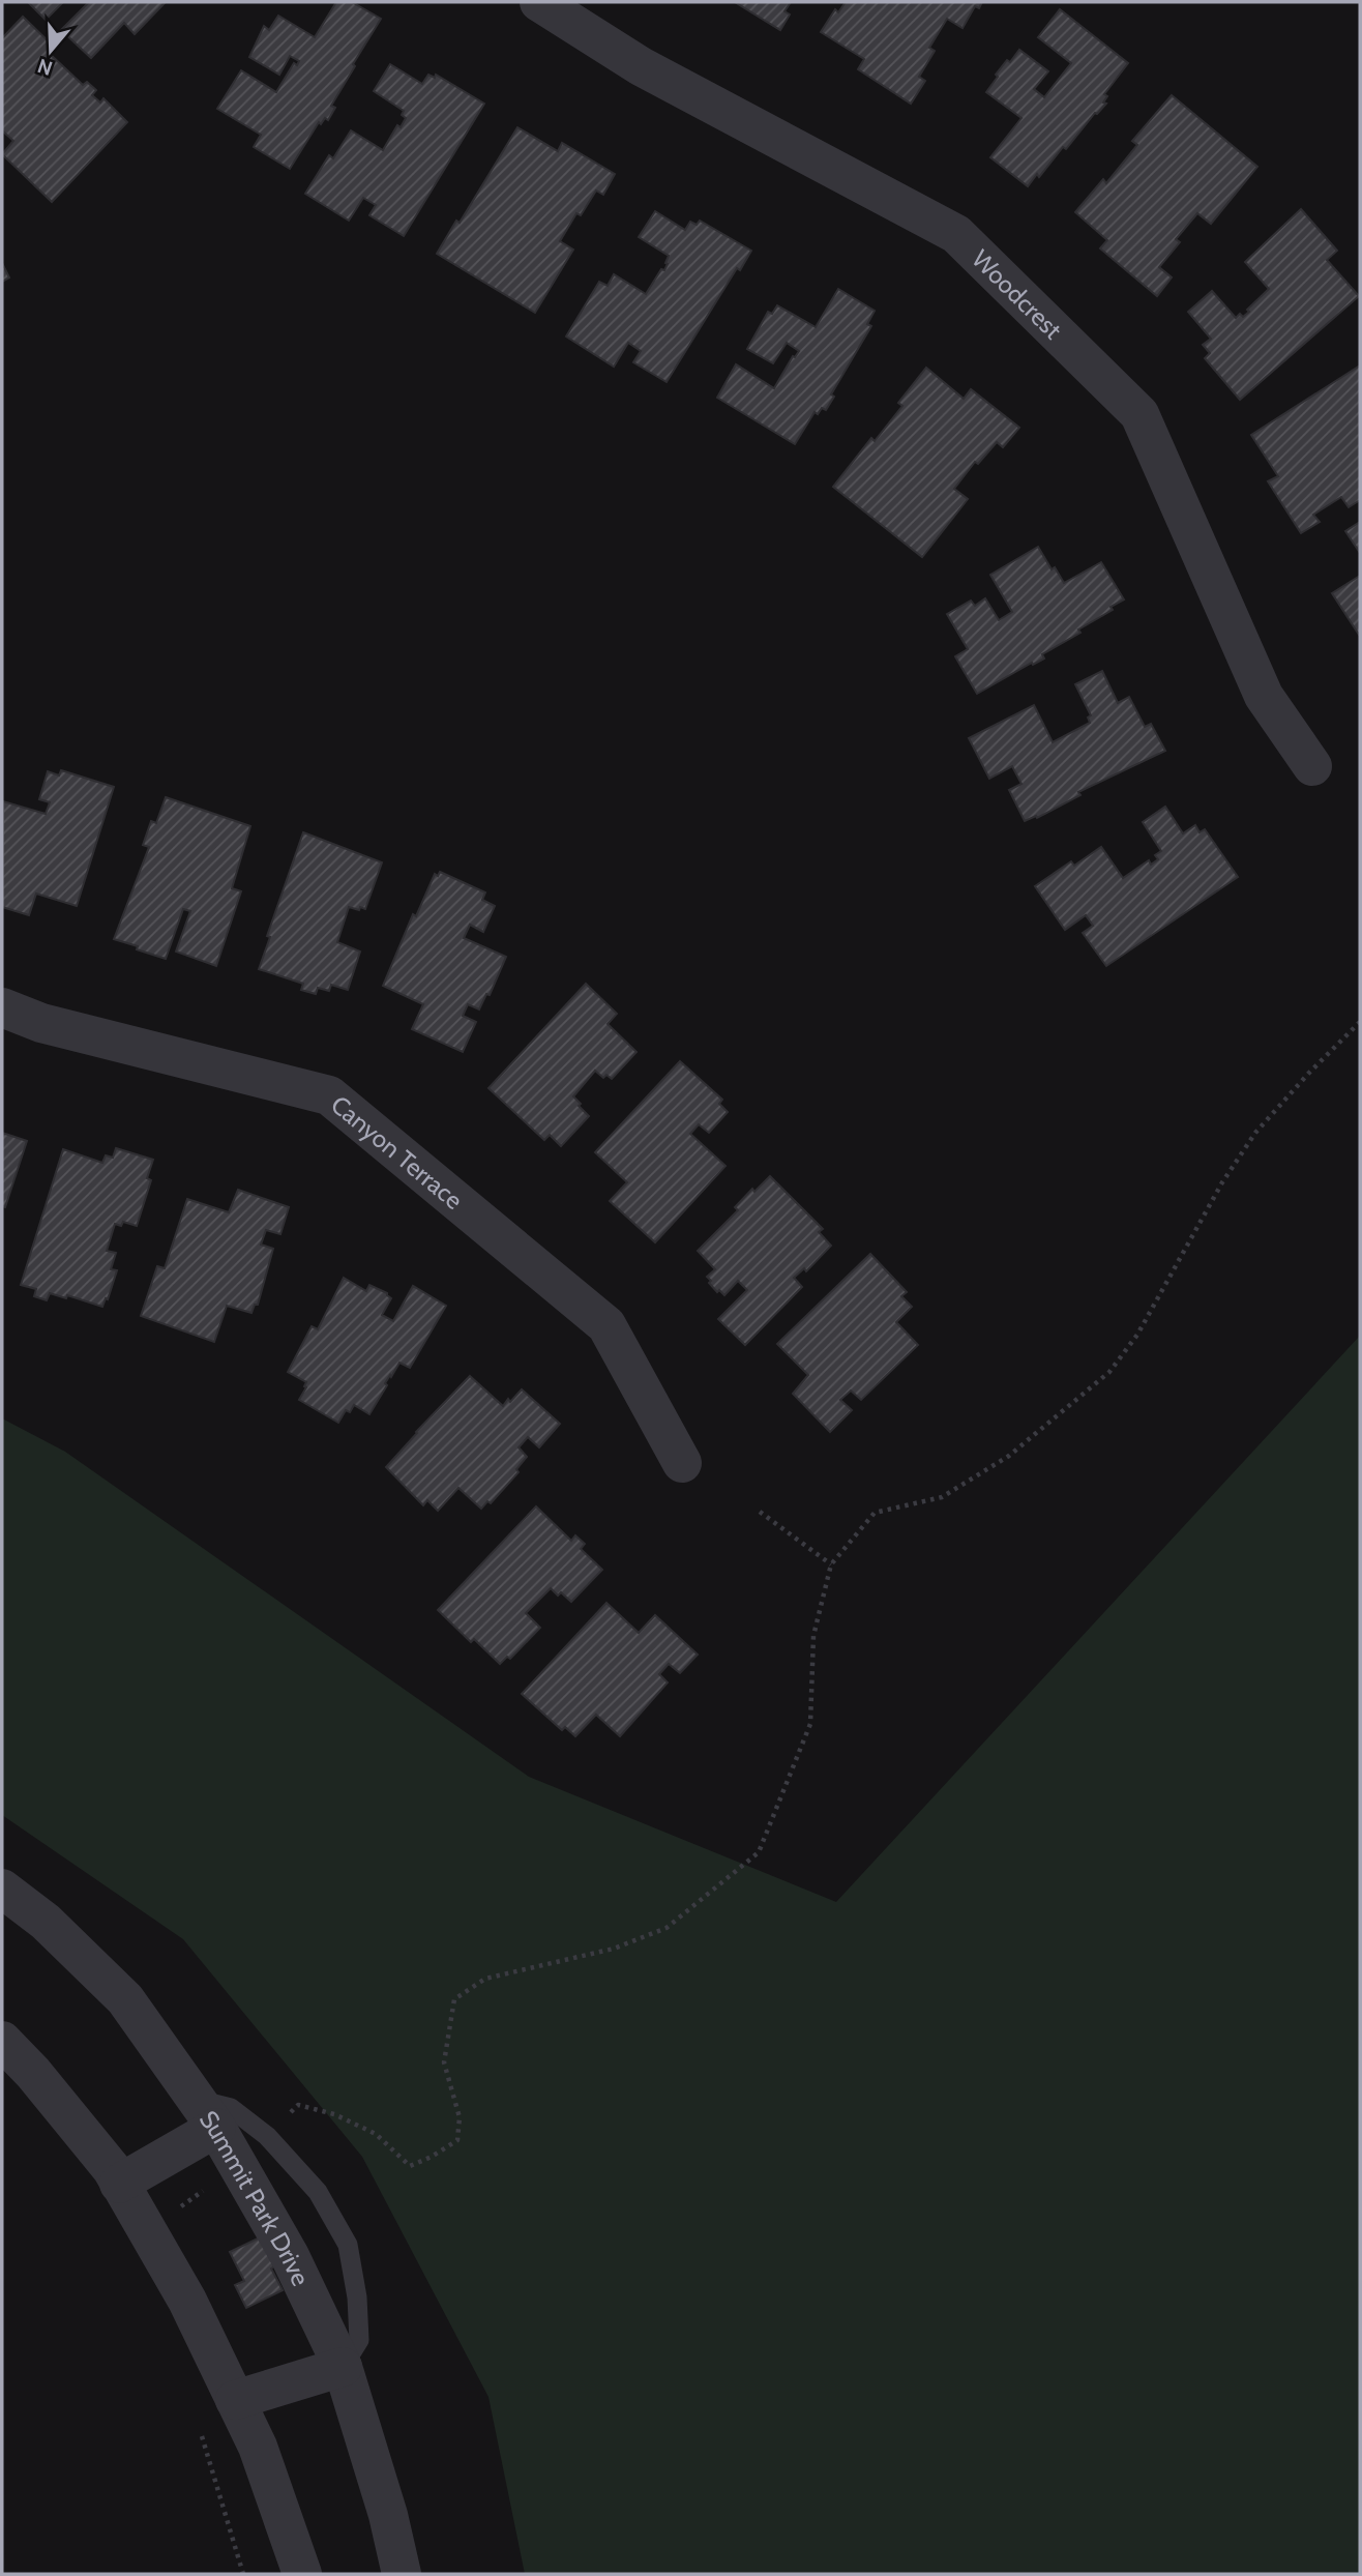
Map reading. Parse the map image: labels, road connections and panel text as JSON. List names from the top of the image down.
{
  "streets": {
    "street": ["Woodcrest", "Canyon Terrace", "Summit Park Drive"]
  },
  "north": "bottom"
}
